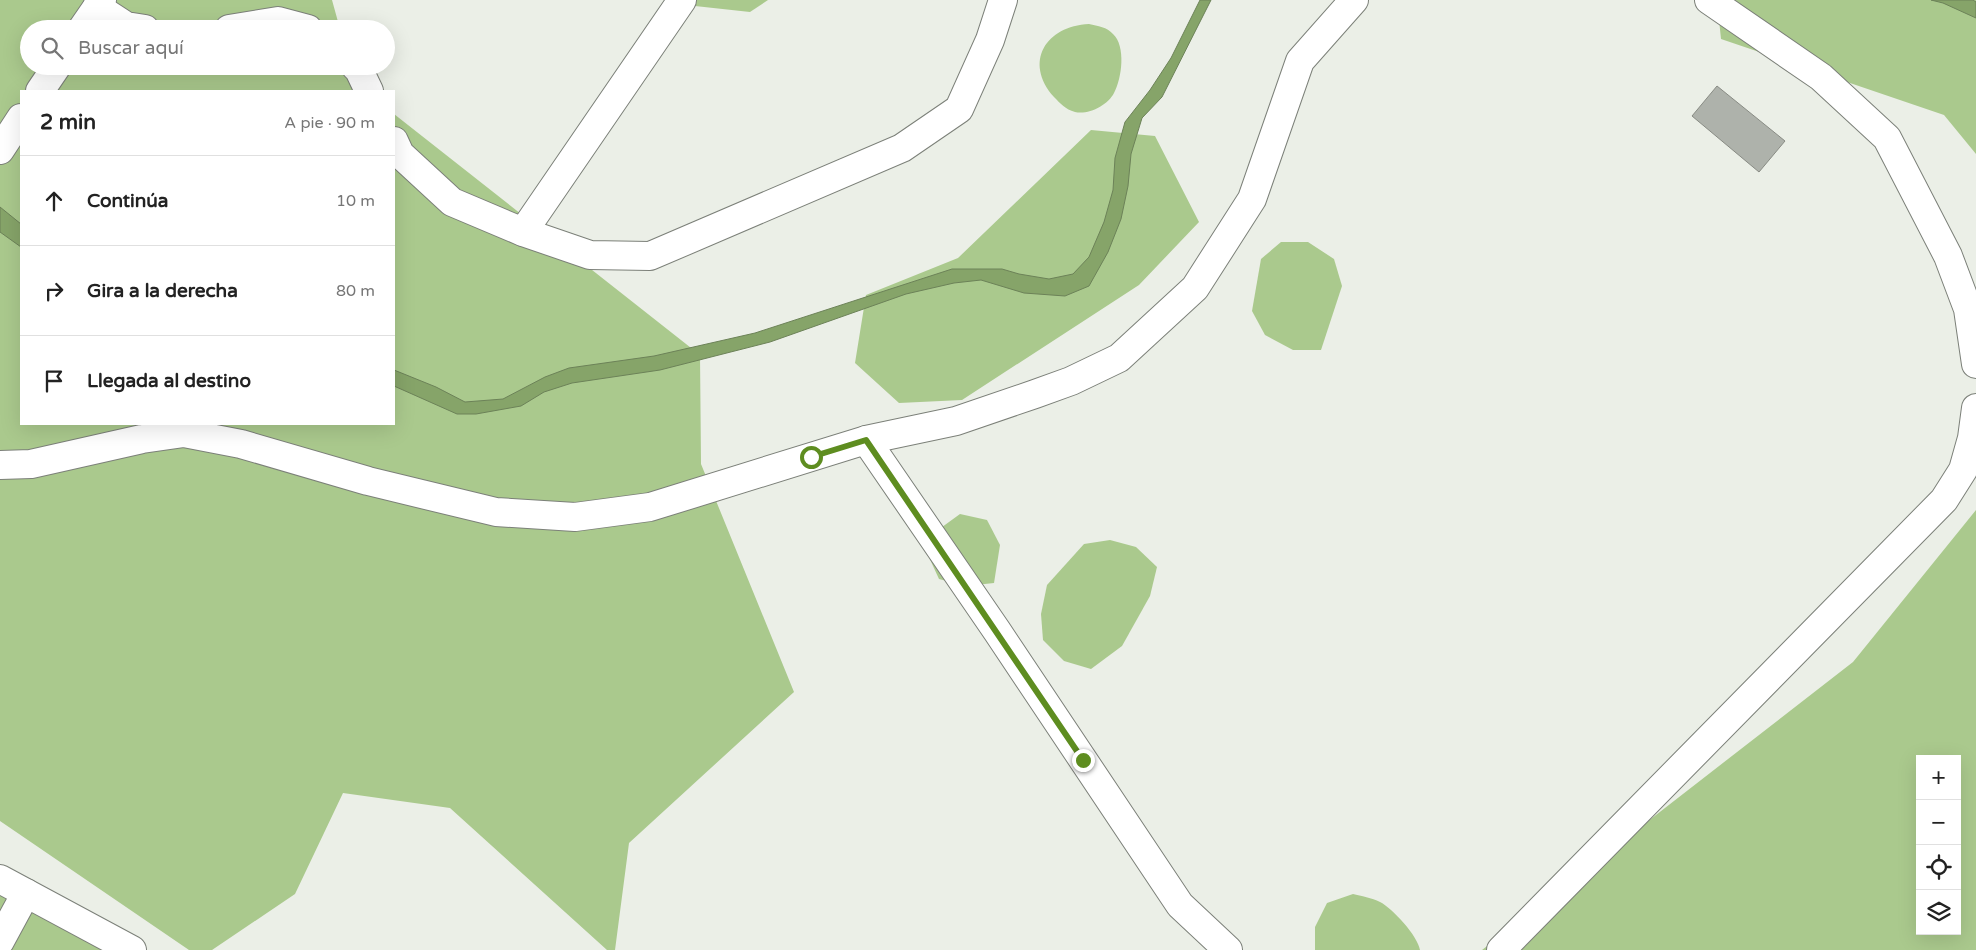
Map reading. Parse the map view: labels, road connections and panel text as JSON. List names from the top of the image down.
{
  "page": {
    "search": "Buscar aquí",
    "heading": ["2 min", "A pie · 90 m"],
    "list": [
      ["Continúa", "10 m"],
      ["Gira a la derecha", "80 m"],
      "Llegada al destino"
    ],
    "map_buttons": ["+", "−"]
  }
}
